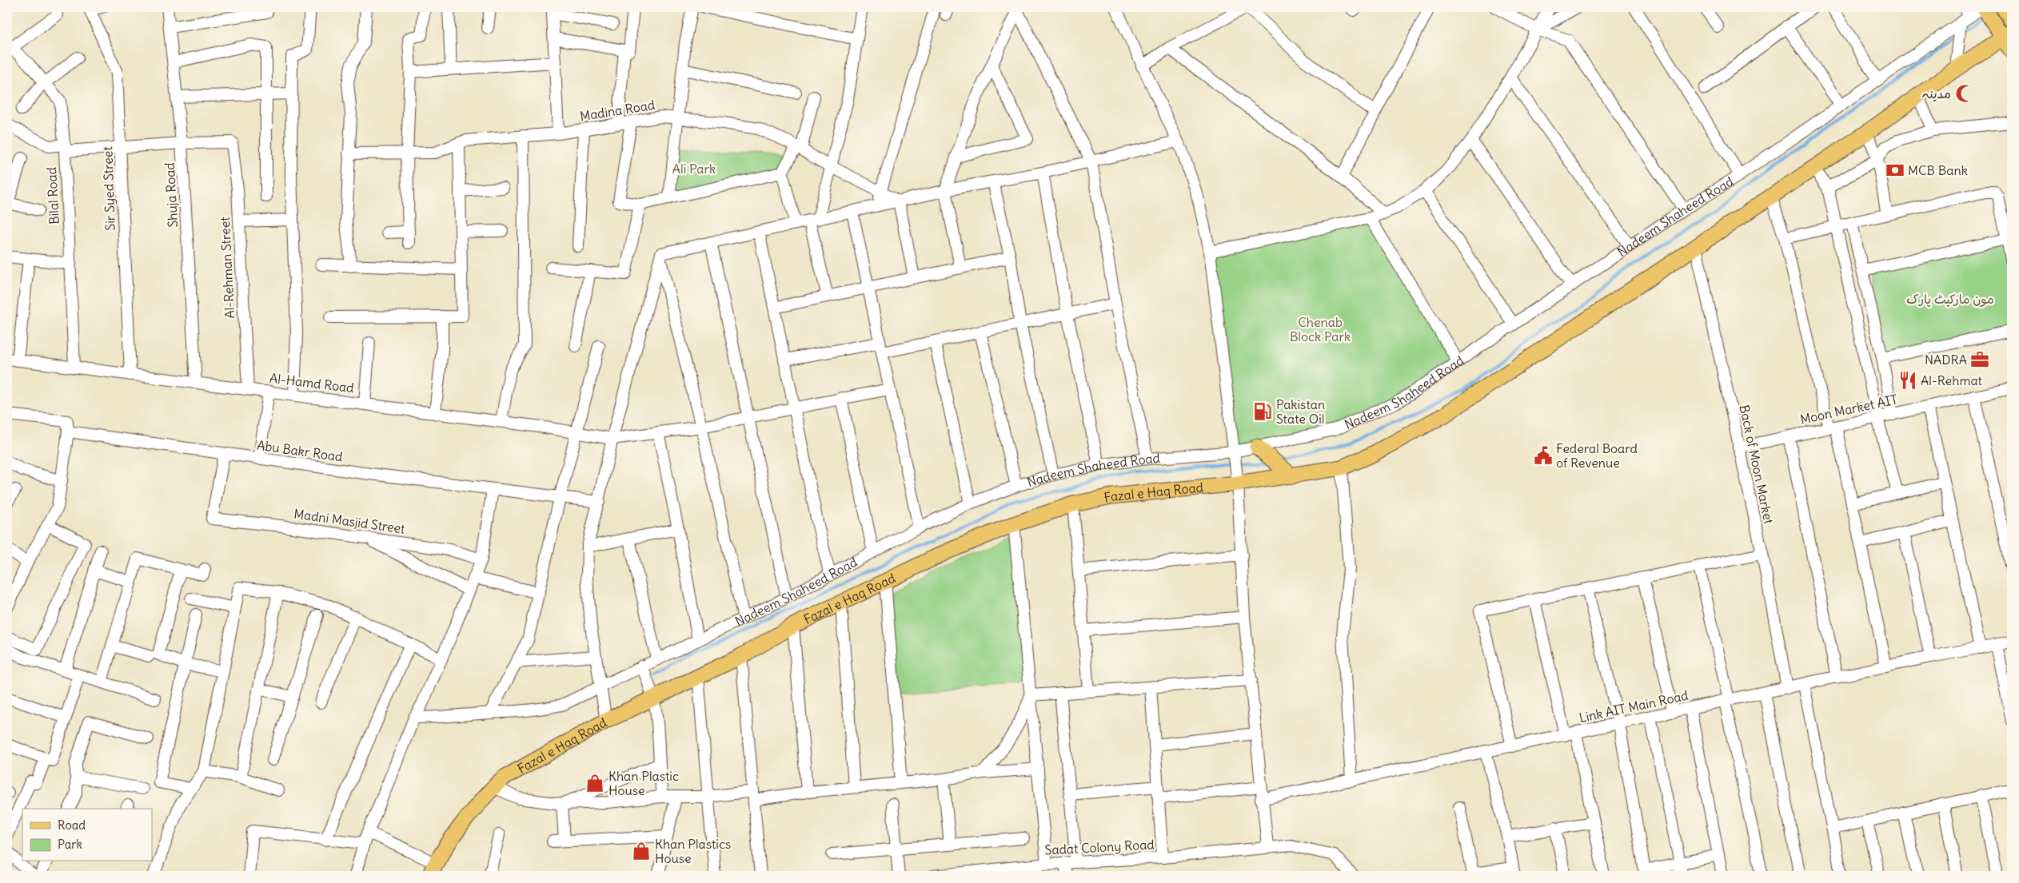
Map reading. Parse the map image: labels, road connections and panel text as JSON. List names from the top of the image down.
{
  "streets": {
    "main road": ["Fazal e Haq Road"],
    "street": [
      "Madina Road",
      "Sir Syed Street",
      "Shuja Road",
      "Bilal Road",
      "Nadeem Shaheed Road",
      "Al-Rehman Street",
      "Al-Hamd Road",
      "Moon Market AIT",
      "Abu Bakr Road",
      "Back of Moon Market",
      "Madni Masjid Street",
      "Link AIT Main Road",
      "Sadat Colony Road"
    ]
  },
  "crossings": [
    ["Sir Syed Street", "Al-Hamd Road"],
    ["Shuja Road", "Al-Rehman Street"],
    ["Shuja Road", "Al-Hamd Road"],
    ["Bilal Road", "Al-Hamd Road"],
    ["Al-Rehman Street", "Al-Hamd Road"],
    ["Moon Market AIT", "Back of Moon Market"],
    ["Abu Bakr Road", "Madni Masjid Street"],
    ["Back of Moon Market", "Link AIT Main Road"]
  ],
  "parks": ["Ali Park", "مون مارکیٹ پارک", "Chenab Block Park"],
  "places": {
    "mosque": ["مدینہ"],
    "bank": ["MCB Bank"],
    "office": ["NADRA"],
    "restaurant": ["Al-Rehmat"],
    "fuel station": ["Pakistan State Oil"],
    "public building": ["Federal Board of Revenue"],
    "shop": ["Khan Plastic House", "Khan Plastics House"]
  },
  "legend": ["Road", "Park"]
}
